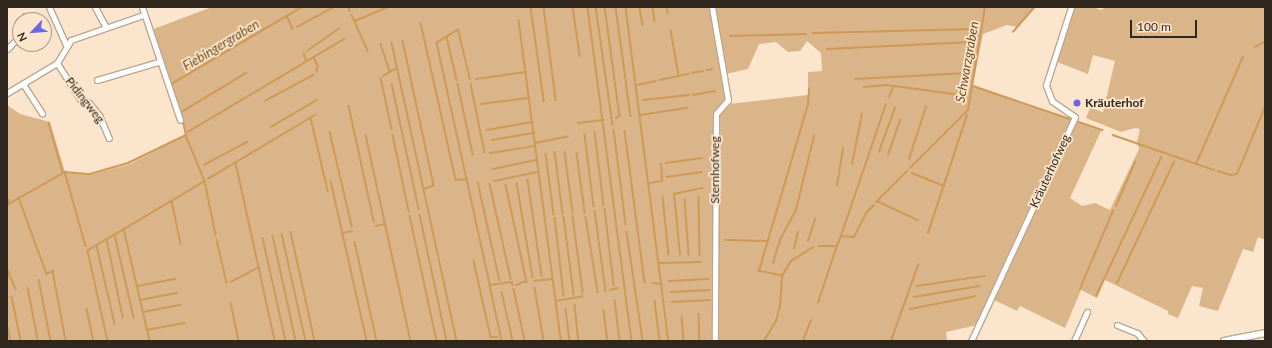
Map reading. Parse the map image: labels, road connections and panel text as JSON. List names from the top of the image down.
{
  "streets": {
    "street": ["Pidingweg", "Sternhofweg", "Kräuterhofweg"]
  },
  "water": ["Fiebingergraben", "Schwarzgraben"],
  "places": ["Kräuterhof"],
  "scale_bar": "100 m",
  "north": "bottom left"
}
